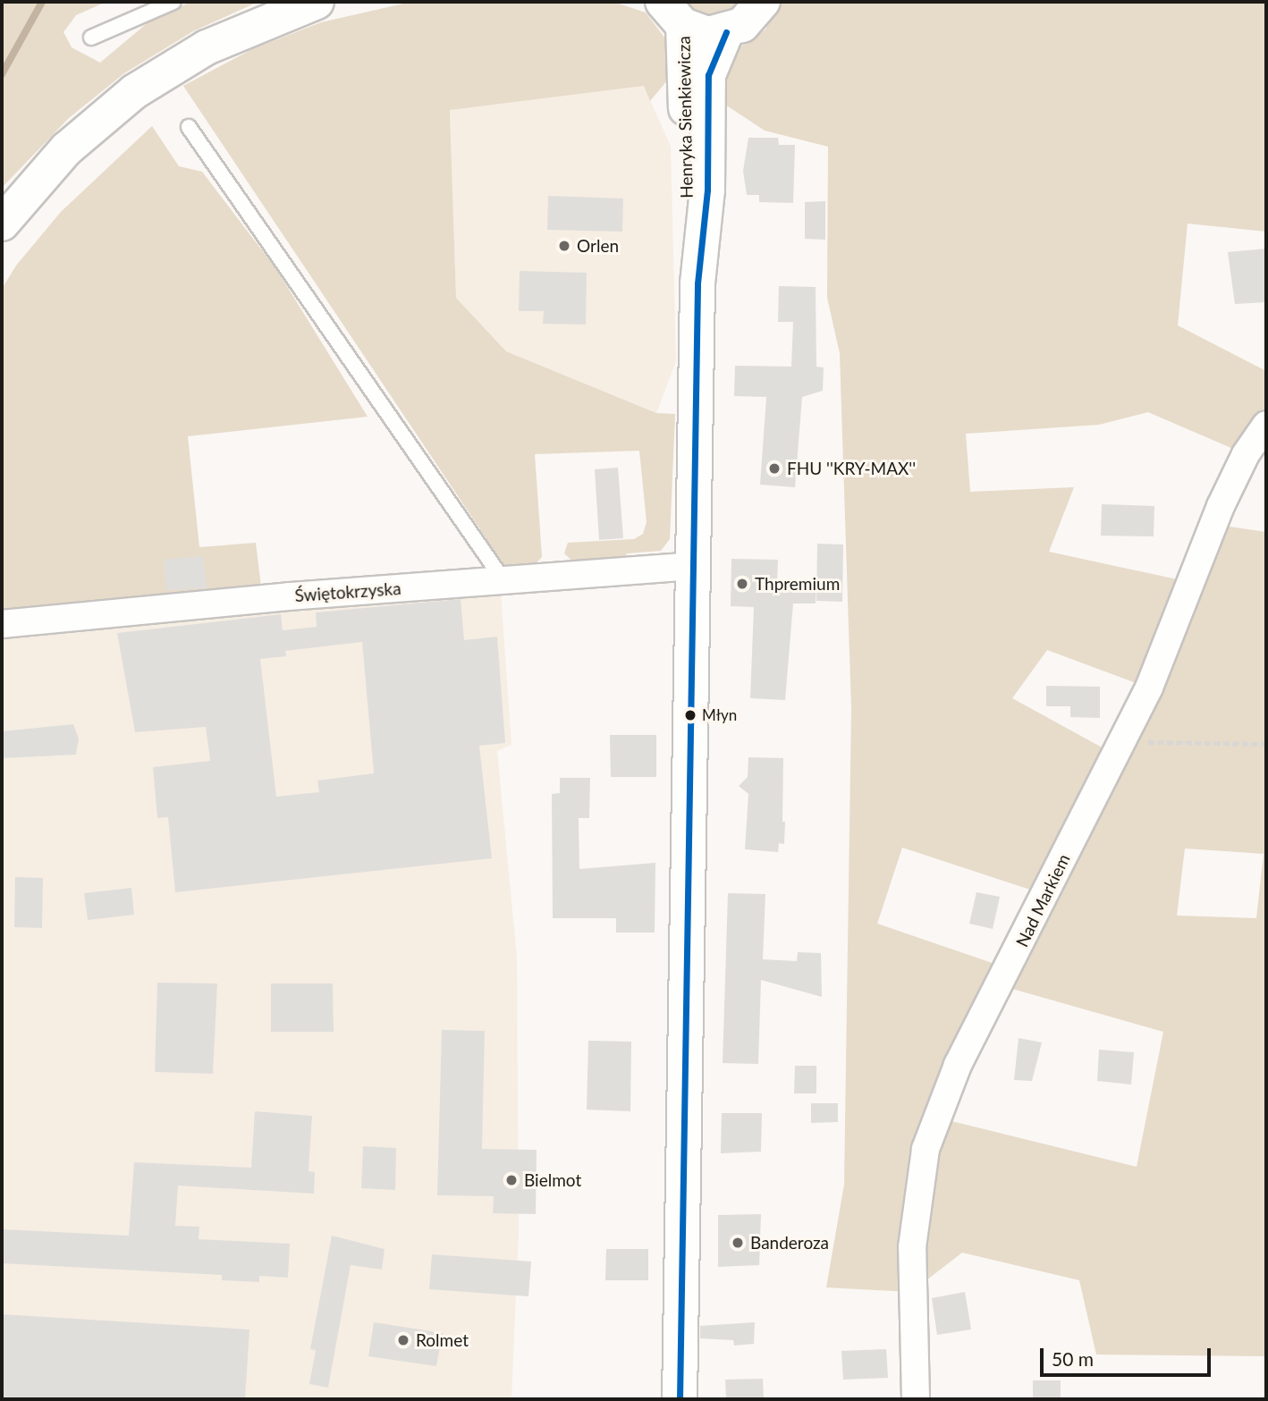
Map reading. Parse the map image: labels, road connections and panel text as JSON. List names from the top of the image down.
{
  "streets": {
    "street": ["Henryka Sienkiewicza", "Świętokrzyska", "Nad Markiem"]
  },
  "crossings": [
    ["Henryka Sienkiewicza", "Świętokrzyska"]
  ],
  "places": [
    "Orlen",
    "FHU ''KRY-MAX''",
    "Thpremium",
    "Młyn",
    "Bielmot",
    "Banderoza",
    "Rolmet"
  ],
  "scale_bar": "50 m"
}
